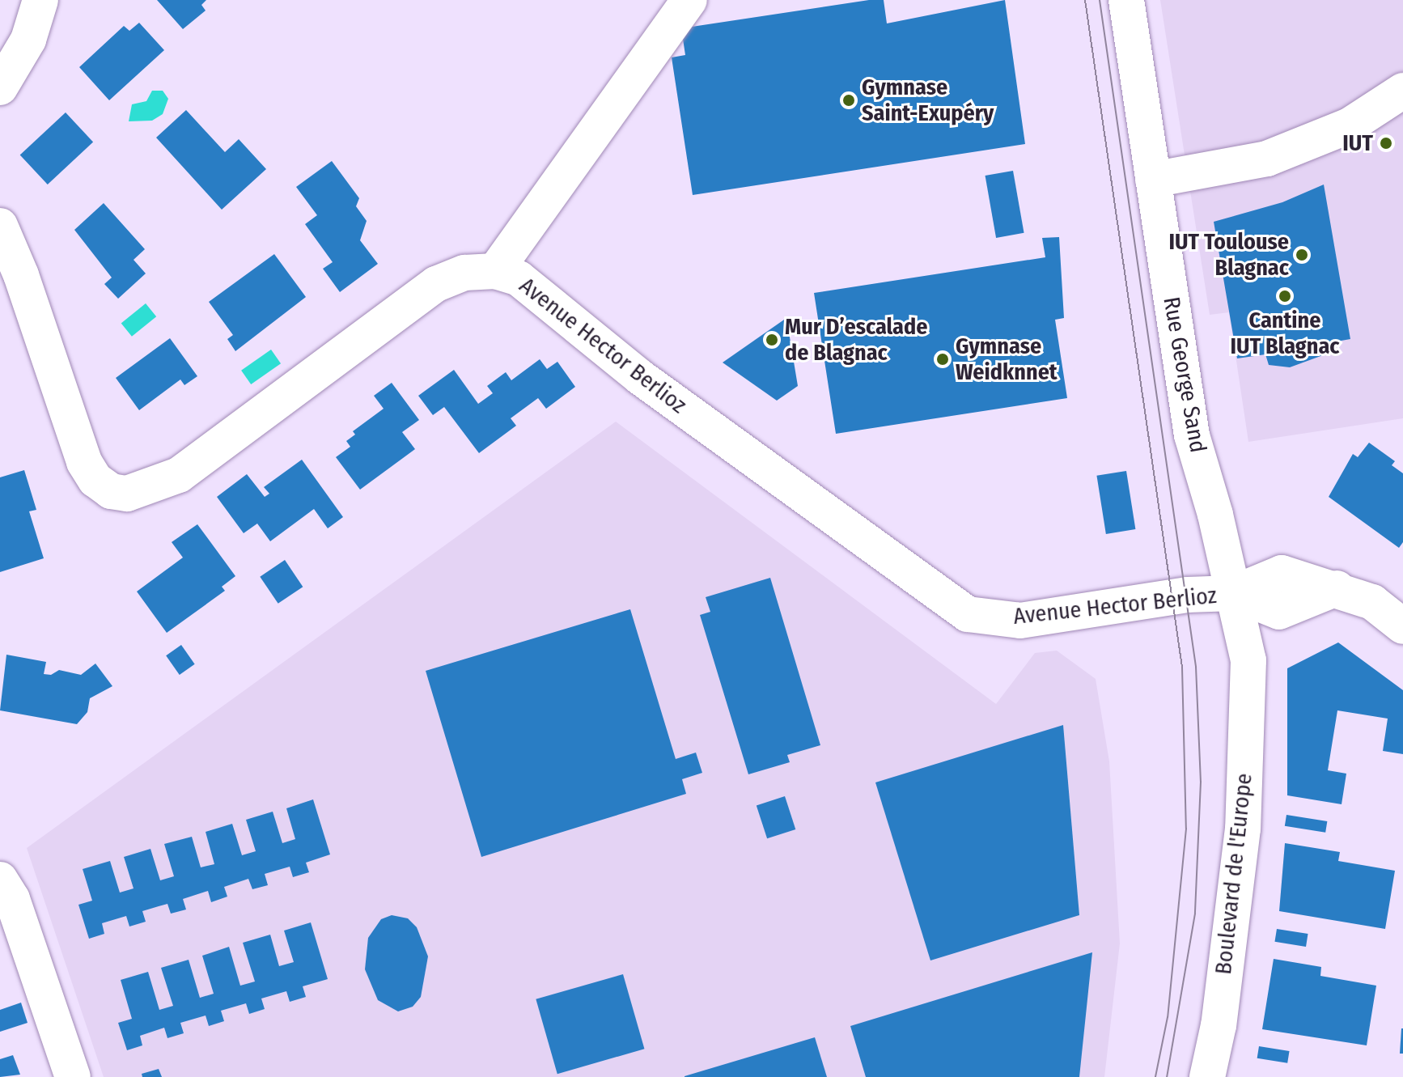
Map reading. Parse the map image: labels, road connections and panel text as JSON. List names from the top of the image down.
{
  "streets": {
    "street": ["Avenue Hector Berlioz", "Rue George Sand", "Boulevard de l'Europe"]
  },
  "crossings": [
    ["Avenue Hector Berlioz", "Rue George Sand"],
    ["Avenue Hector Berlioz", "Boulevard de l'Europe"],
    ["Rue George Sand", "Boulevard de l'Europe"]
  ],
  "places": [
    "Gymnase Saint-Exupéry",
    "IUT",
    "IUT Toulouse Blagnac",
    "Cantine IUT Blagnac",
    "Mur D’escalade de Blagnac",
    "Gymnase Weidknnet"
  ]
}
